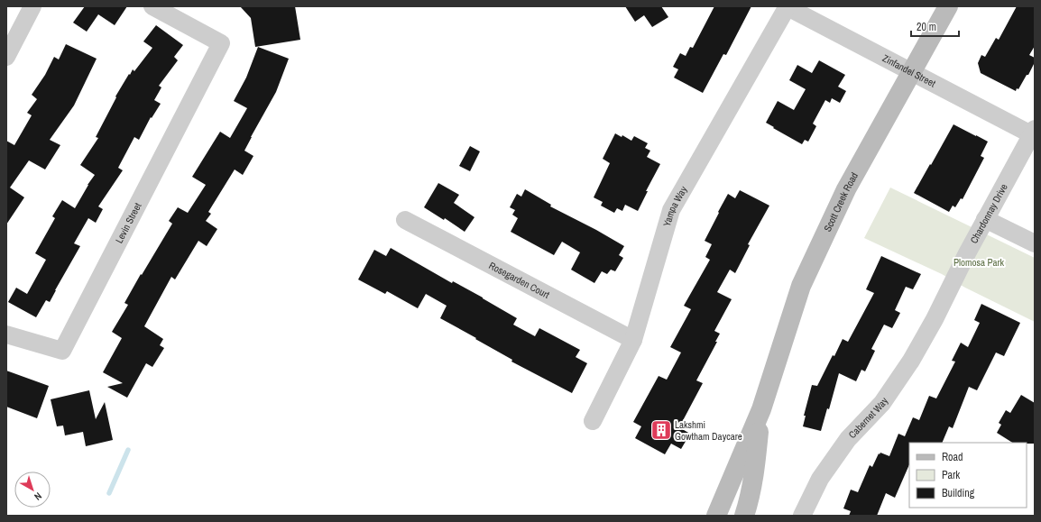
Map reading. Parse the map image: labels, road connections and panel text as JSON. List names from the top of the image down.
{
  "streets": {
    "main road": ["Scott Creek Road"],
    "street": [
      "Zinfandel Street",
      "Yampa Way",
      "Chardonnay Drive",
      "Levin Street",
      "Rosegarden Court",
      "Cabernet Way"
    ]
  },
  "crossings": [
    ["Zinfandel Street", "Scott Creek Road"],
    ["Zinfandel Street", "Yampa Way"],
    ["Zinfandel Street", "Chardonnay Drive"],
    ["Yampa Way", "Rosegarden Court"],
    ["Chardonnay Drive", "Cabernet Way"]
  ],
  "parks": ["Plomosa Park"],
  "places": {
    "building": ["Lakshmi Gowtham Daycare"]
  },
  "legend": ["Road", "Park", "Building"],
  "scale_bar": "20 m",
  "north": "bottom right"
}
